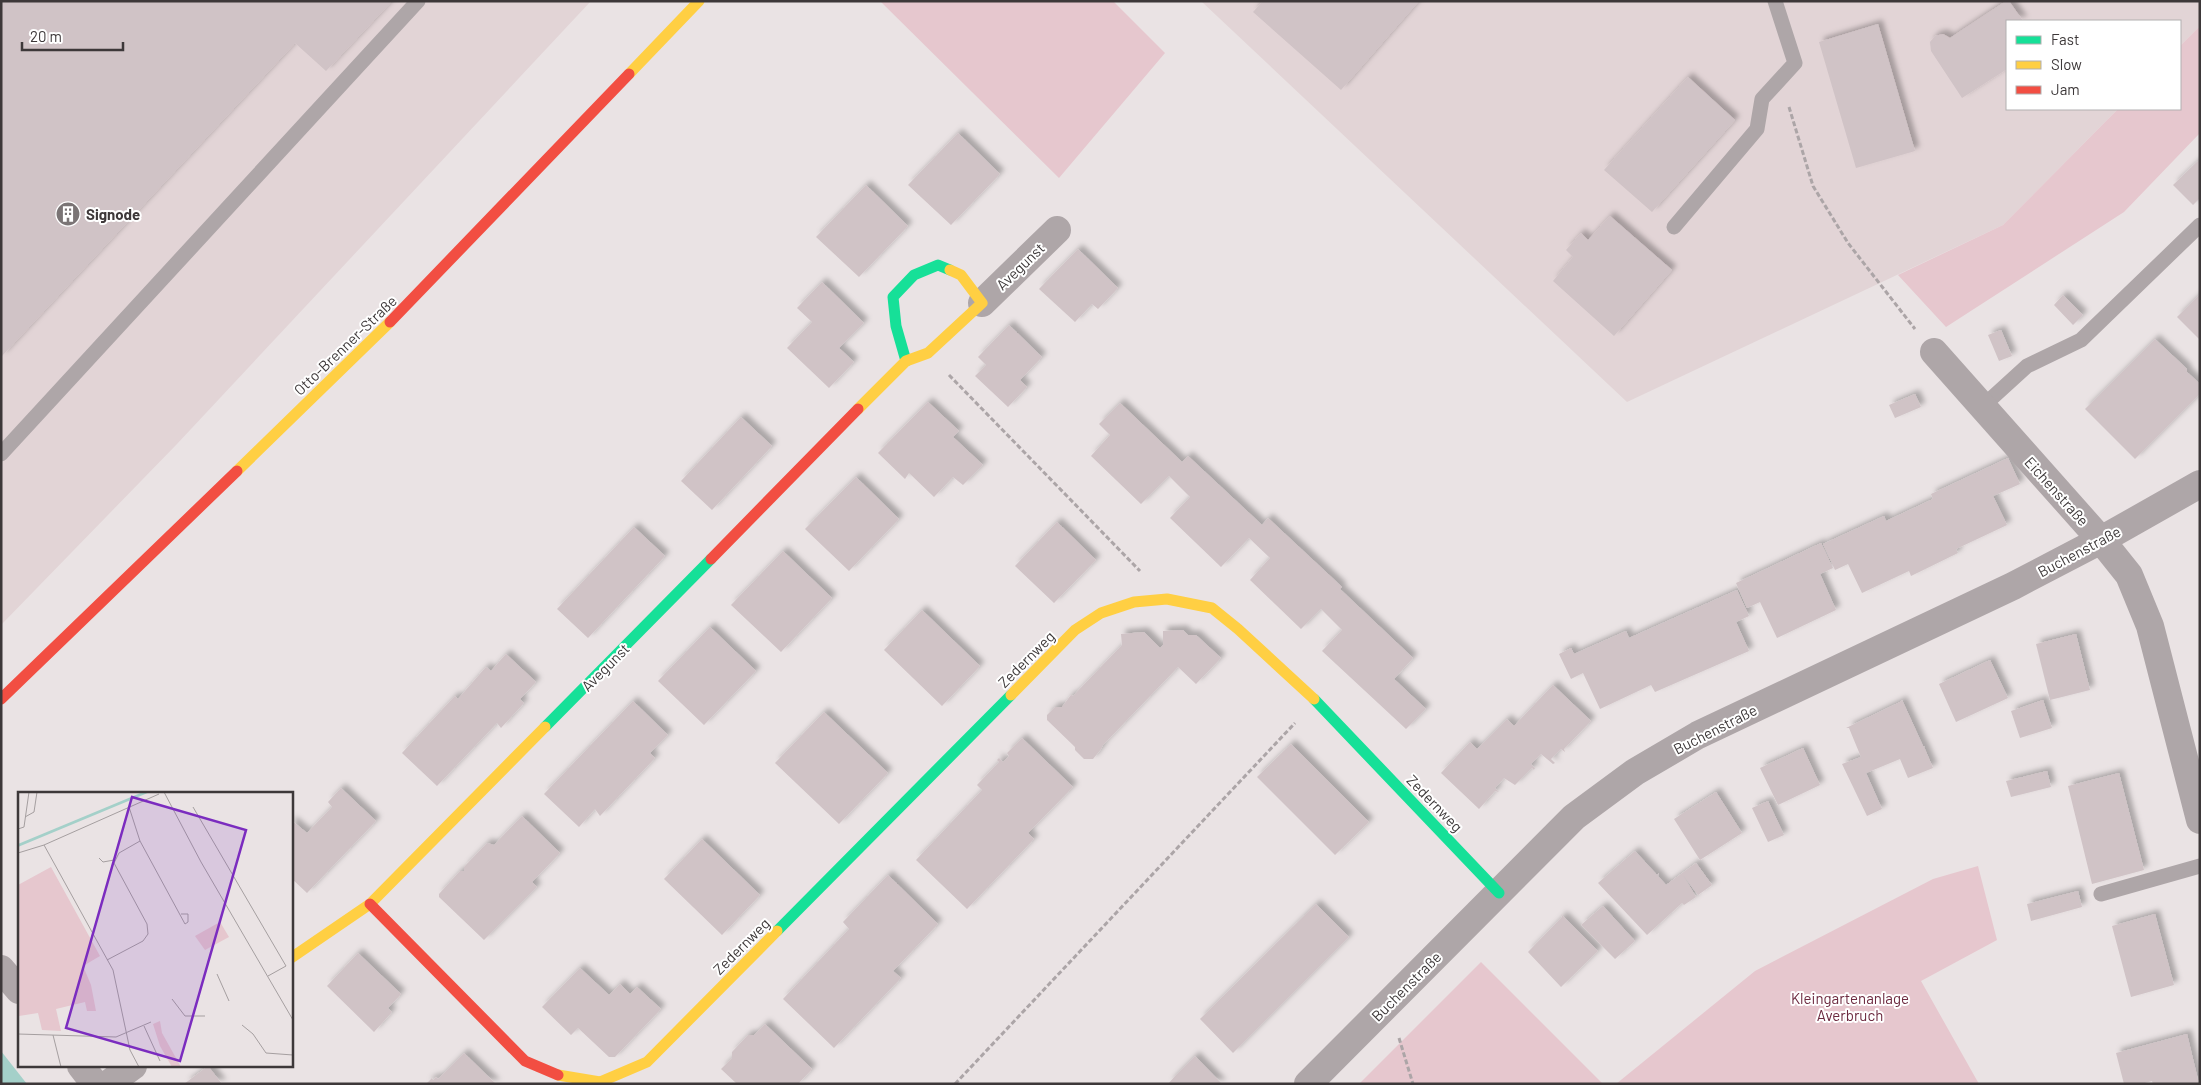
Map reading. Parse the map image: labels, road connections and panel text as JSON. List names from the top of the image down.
{
  "streets": {
    "street": [
      "Avegunst",
      "Otto-Brenner-Straße",
      "Eichenstraße",
      "Buchenstraße",
      "Zedernweg"
    ]
  },
  "crossings": [
    ["Avegunst", "Zedernweg"],
    ["Eichenstraße", "Buchenstraße"],
    ["Buchenstraße", "Zedernweg"]
  ],
  "parks": ["Kleingartenanlage Averbruch"],
  "places": {
    "building": ["Signode"]
  },
  "legend": ["Fast", "Slow", "Jam"],
  "scale_bar": "20 m"
}
